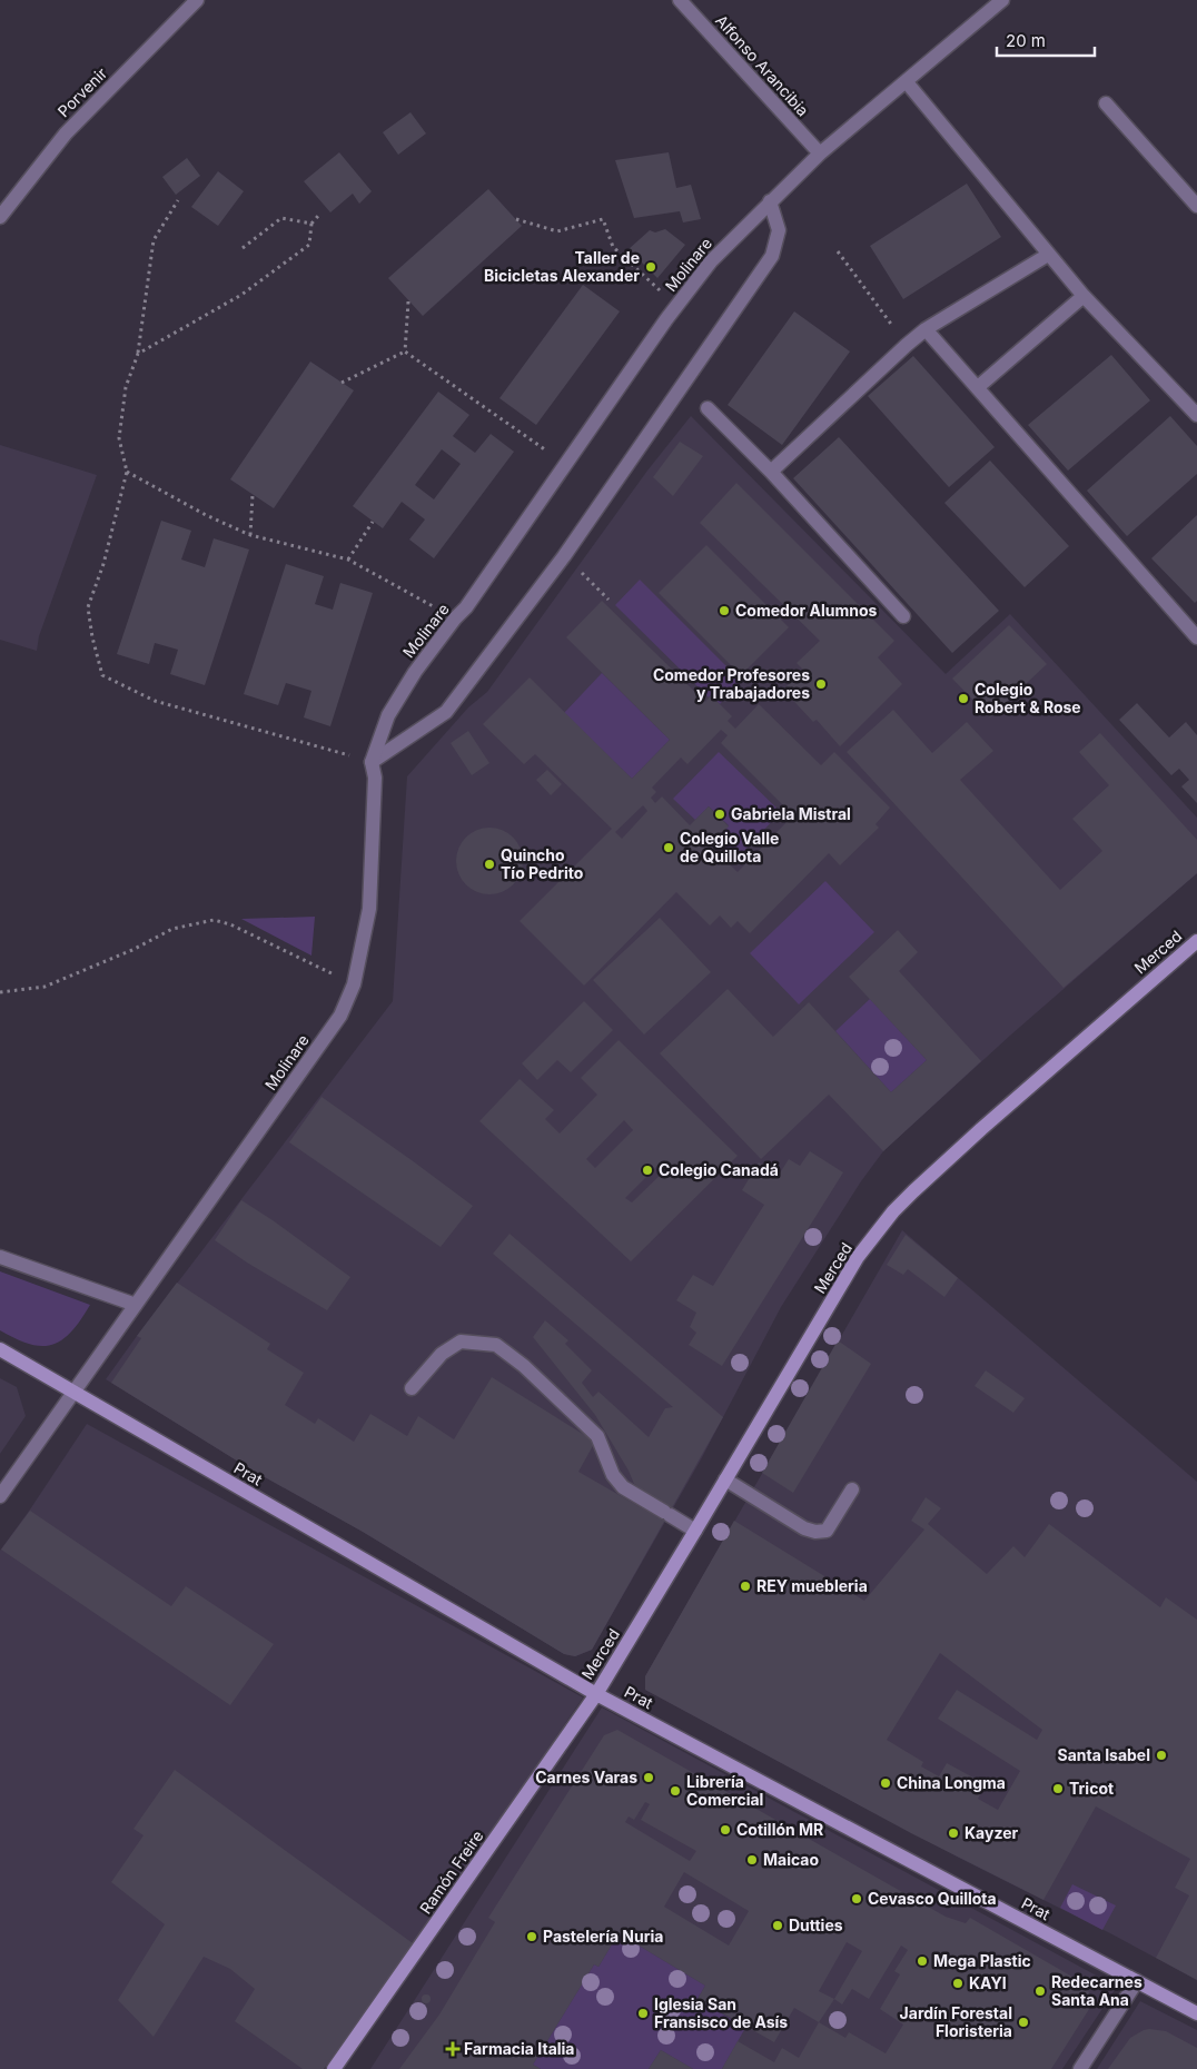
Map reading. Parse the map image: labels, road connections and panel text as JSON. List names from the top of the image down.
{
  "streets": {
    "main road": ["Merced", "Prat", "Ramón Freire"],
    "street": ["Alfonso Arancibia", "Porvenir", "Molinare"]
  },
  "crossings": [
    ["Alfonso Arancibia", "Molinare"],
    ["Molinare", "Prat"],
    ["Merced", "Prat"],
    ["Merced", "Ramón Freire"],
    ["Prat", "Ramón Freire"]
  ],
  "places": {
    "other": [
      "Taller de Bicicletas Alexander",
      "Comedor Alumnos",
      "Comedor Profesores y Trabajadores",
      "Colegio Robert & Rose",
      "Gabriela Mistral",
      "Colegio Valle de Quillota",
      "Quincho Tío Pedrito",
      "Colegio Canadá",
      "REY muebleria",
      "Santa Isabel",
      "Carnes Varas",
      "China Longma",
      "Tricot",
      "Librería Comercial",
      "Cotillón MR",
      "Kayzer",
      "Maicao",
      "Cevasco Quillota",
      "Dutties",
      "Pastelería Nuria",
      "Mega Plastic",
      "KAYI",
      "Redecarnes Santa Ana",
      "Iglesia San Fransisco de Asís",
      "Jardín Forestal Floristeria"
    ],
    "health": ["Farmacia Italia"]
  },
  "scale_bar": "20 m"
}
